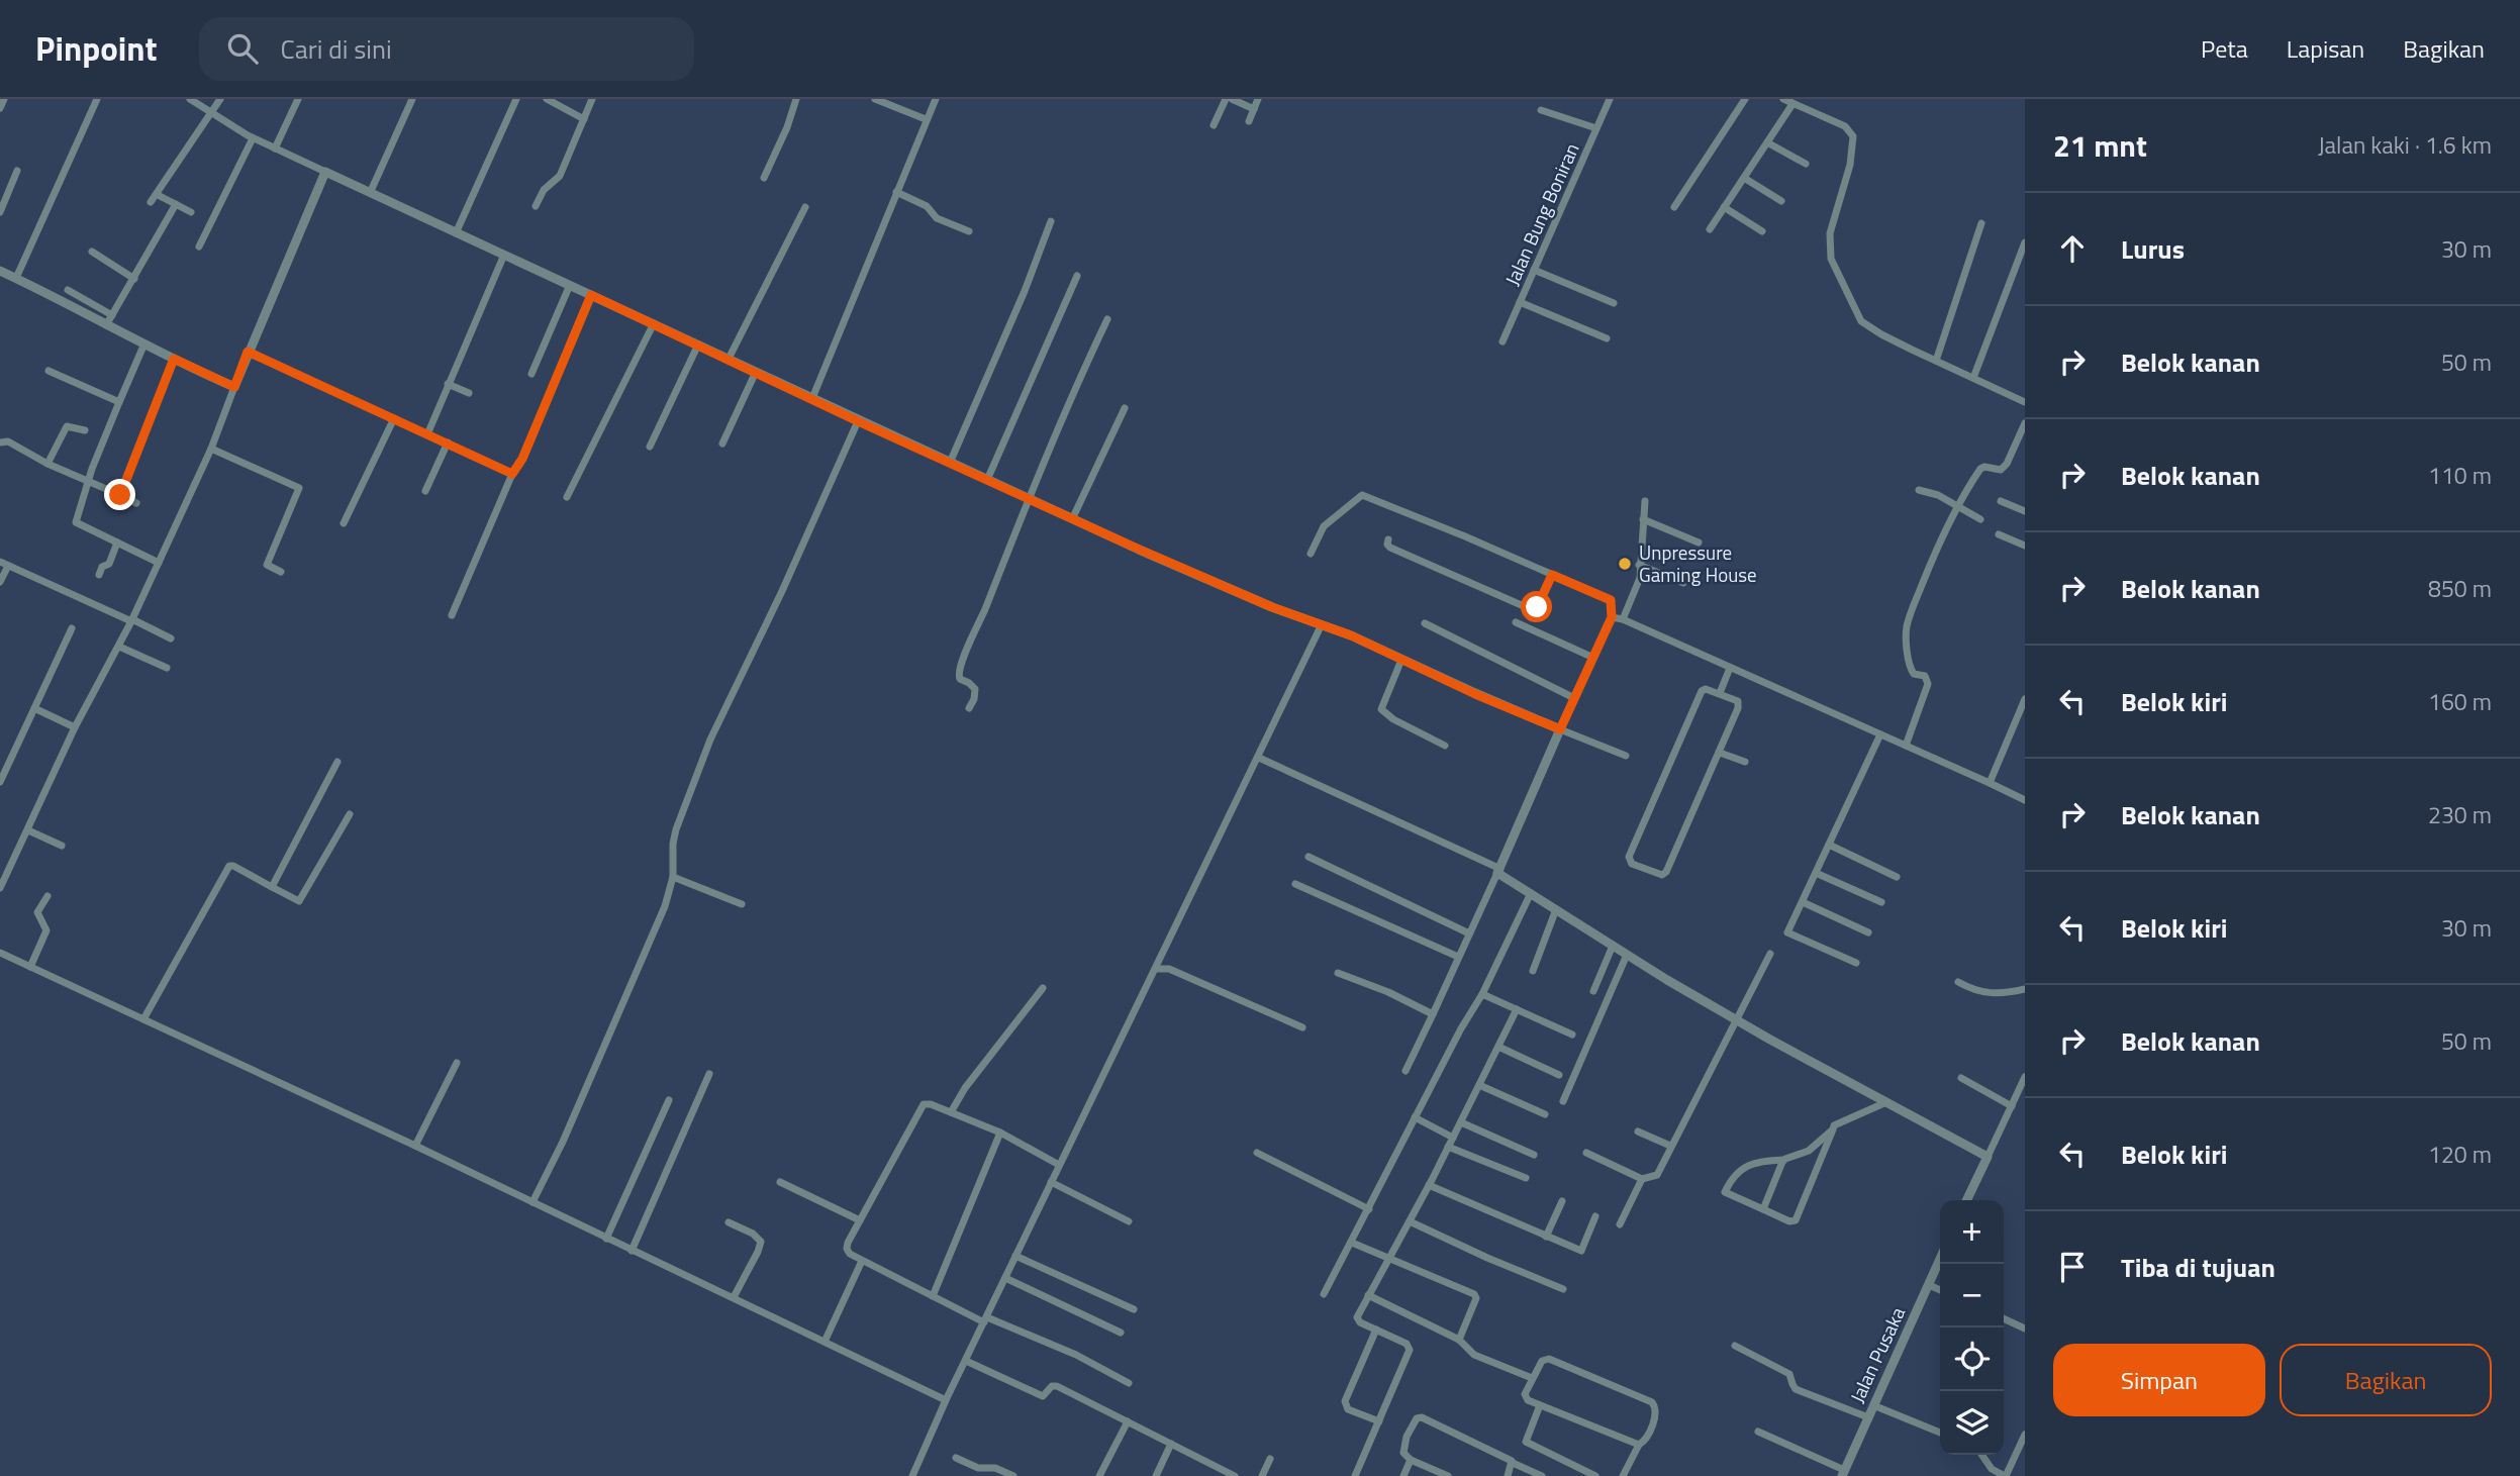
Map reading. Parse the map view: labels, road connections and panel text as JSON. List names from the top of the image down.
{
  "streets": {
    "street": ["Jalan Bung Boniran", "Jalan Pusaka"]
  },
  "places": ["Unpressure Gaming House"],
  "page": {
    "header": "Pinpoint",
    "search": "Cari di sini",
    "nav": ["Peta", "Lapisan", "Bagikan"],
    "heading": ["21 mnt", "Jalan kaki · 1.6 km"],
    "list": [
      ["Lurus", "30 m"],
      ["Belok kanan", "50 m"],
      ["Belok kanan", "110 m"],
      ["Belok kanan", "850 m"],
      ["Belok kiri", "160 m"],
      ["Belok kanan", "230 m"],
      ["Belok kiri", "30 m"],
      ["Belok kanan", "50 m"],
      ["Belok kiri", "120 m"],
      "Tiba di tujuan"
    ],
    "map_buttons": ["+", "−"],
    "buttons": ["Simpan", "Bagikan"]
  }
}
